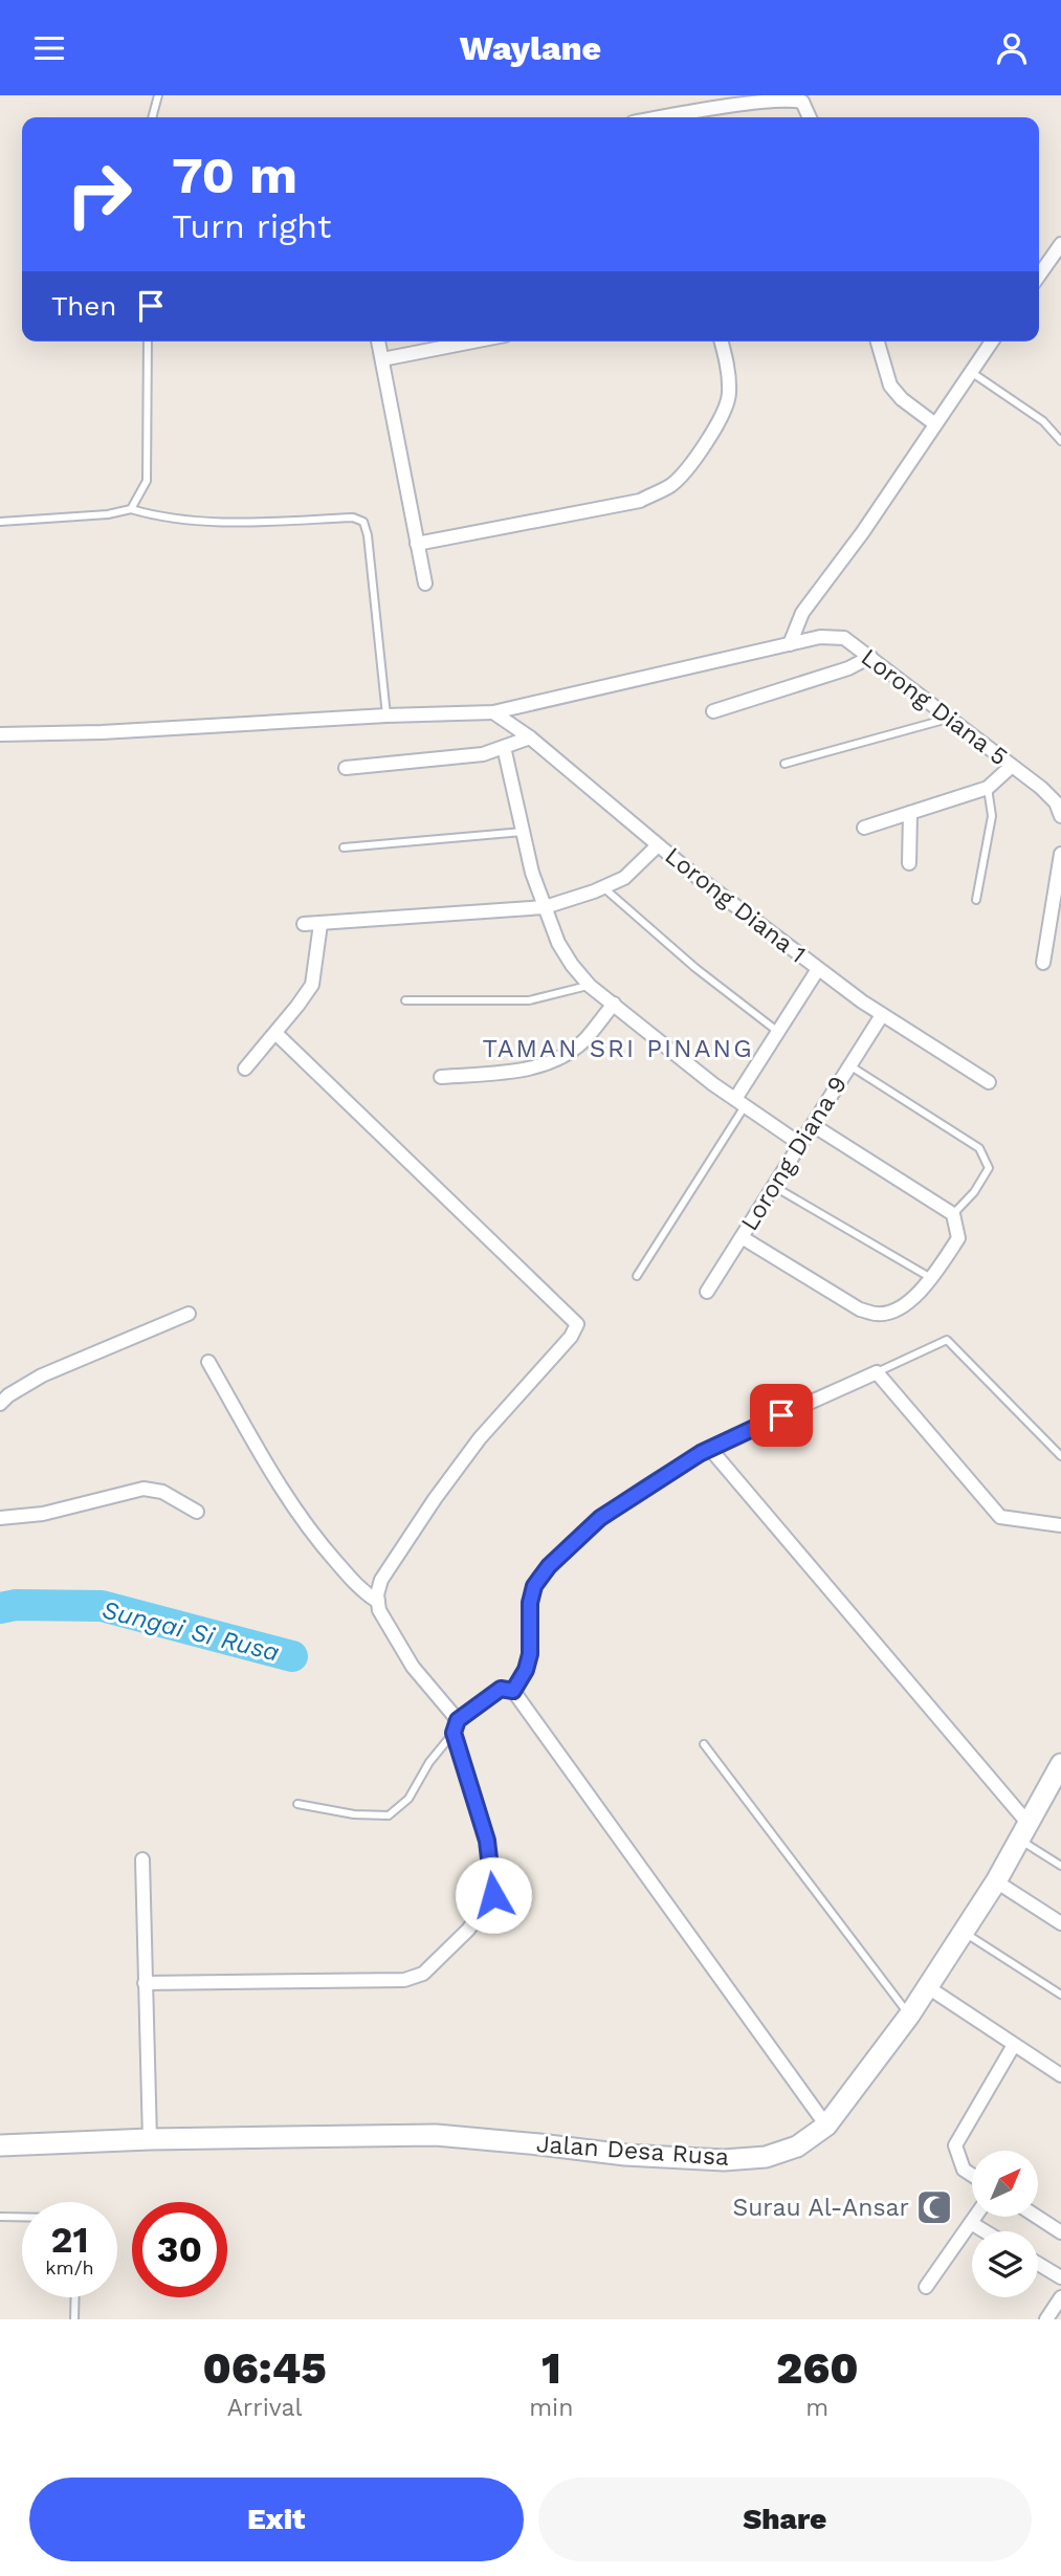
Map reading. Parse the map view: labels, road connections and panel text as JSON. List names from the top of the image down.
{
  "streets": {
    "street": [
      "Lorong Diana 5",
      "Lorong Diana 1",
      "Lorong Diana 9",
      "Jalan Desa Rusa"
    ]
  },
  "crossings": [
    ["Lorong Diana 5", "Lorong Diana 1"],
    ["Lorong Diana 1", "Lorong Diana 9"]
  ],
  "districts": ["TAMAN SRI PINANG"],
  "water": ["Sungai Si Rusa"],
  "places": {
    "mosque": ["Surau Al-Ansar"]
  },
  "north": "top right",
  "page": {
    "header": "Waylane",
    "turn": ["70 m", "Turn right"],
    "then": "Then",
    "speed": "21 km/h",
    "limit": "30",
    "eta": [
      "06:45",
      "Arrival",
      "1",
      "min",
      "260",
      "m"
    ],
    "buttons": ["Exit", "Share"]
  }
}
